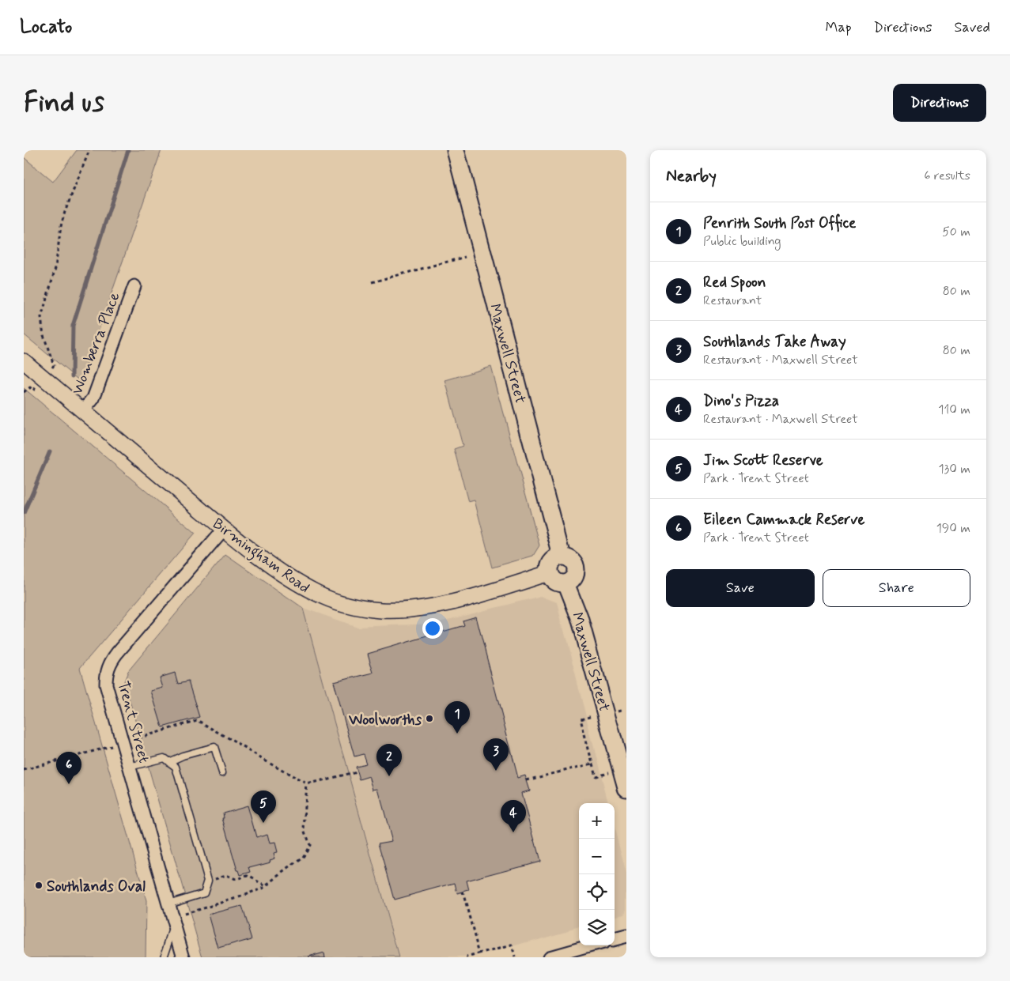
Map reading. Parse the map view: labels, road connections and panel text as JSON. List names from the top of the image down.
{
  "streets": {
    "main road": ["Maxwell Street"],
    "street": ["Womberra Place", "Birmingham Road", "Trent Street"]
  },
  "crossings": [
    ["Womberra Place", "Birmingham Road"],
    ["Maxwell Street", "Birmingham Road"],
    ["Birmingham Road", "Trent Street"]
  ],
  "places": ["Woolworths", "Southlands Oval"],
  "page": {
    "header": "Locato",
    "nav": ["Map", "Directions", "Saved"],
    "buttons": [
      "Directions",
      ["Save", "Share"]
    ],
    "title": "Find us",
    "heading": ["Nearby", "6 results"],
    "list": [
      {
        "mark": "1",
        "name": "Penrith South Post Office",
        "note": "Public building",
        "value": "50 m"
      },
      {
        "mark": "2",
        "name": "Red Spoon",
        "note": "Restaurant",
        "value": "80 m"
      },
      {
        "mark": "3",
        "name": "Southlands Take Away",
        "note": "Restaurant · Maxwell Street",
        "value": "80 m"
      },
      {
        "mark": "4",
        "name": "Dino's Pizza",
        "note": "Restaurant · Maxwell Street",
        "value": "110 m"
      },
      {
        "mark": "5",
        "name": "Jim Scott Reserve",
        "note": "Park · Trent Street",
        "value": "130 m"
      },
      {
        "mark": "6",
        "name": "Eileen Cammack Reserve",
        "note": "Park · Trent Street",
        "value": "190 m"
      }
    ],
    "pins": [
      "1",
      "3",
      "2",
      "6",
      "5",
      "4"
    ],
    "map_buttons": ["+", "−"]
  }
}
